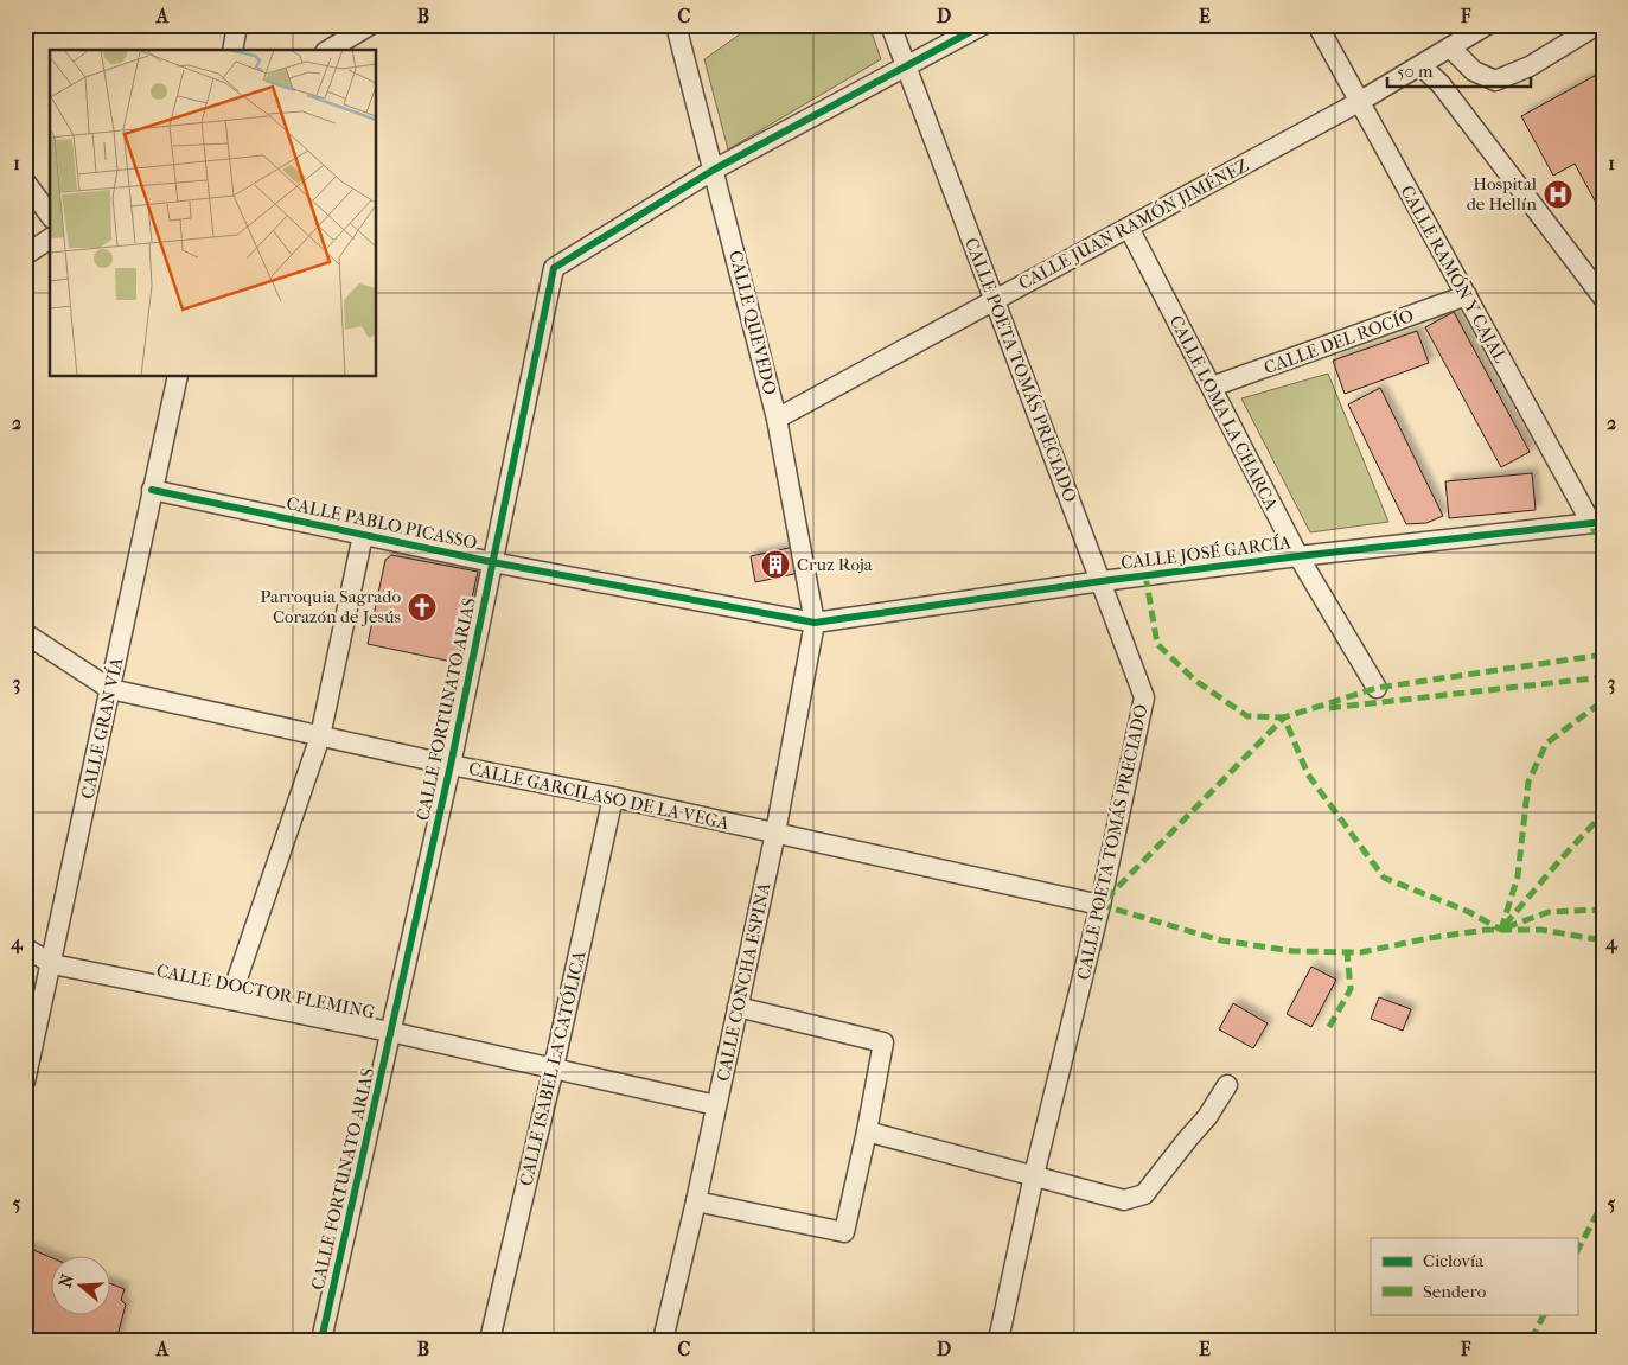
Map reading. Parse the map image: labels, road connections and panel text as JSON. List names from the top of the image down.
{
  "streets": {
    "street": [
      "CALLE JUAN RAMÓN JIMÉNEZ",
      "CALLE RAMÓN Y CAJAL",
      "CALLE QUEVEDO",
      "CALLE DEL ROCÍO",
      "CALLE POETA TOMÁS PRECIADO",
      "CALLE LOMA LA CHARCA",
      "CALLE PABLO PICASSO",
      "CALLE JOSÉ GARCÍA",
      "CALLE FORTUNATO ARIAS",
      "CALLE GRAN VÍA",
      "CALLE GARCILASO DE LA VEGA",
      "CALLE CONCHA ESPINA",
      "CALLE DOCTOR FLEMING",
      "CALLE ISABEL LA CATÓLICA"
    ]
  },
  "crossings": [
    ["CALLE JUAN RAMÓN JIMÉNEZ", "CALLE RAMÓN Y CAJAL"],
    ["CALLE JUAN RAMÓN JIMÉNEZ", "CALLE QUEVEDO"],
    ["CALLE JUAN RAMÓN JIMÉNEZ", "CALLE POETA TOMÁS PRECIADO"],
    ["CALLE JUAN RAMÓN JIMÉNEZ", "CALLE LOMA LA CHARCA"],
    ["CALLE RAMÓN Y CAJAL", "CALLE DEL ROCÍO"],
    ["CALLE RAMÓN Y CAJAL", "CALLE JOSÉ GARCÍA"],
    ["CALLE QUEVEDO", "CALLE PABLO PICASSO"],
    ["CALLE QUEVEDO", "CALLE JOSÉ GARCÍA"],
    ["CALLE QUEVEDO", "CALLE FORTUNATO ARIAS"],
    ["CALLE QUEVEDO", "CALLE CONCHA ESPINA"],
    ["CALLE DEL ROCÍO", "CALLE LOMA LA CHARCA"],
    ["CALLE POETA TOMÁS PRECIADO", "CALLE JOSÉ GARCÍA"],
    ["CALLE POETA TOMÁS PRECIADO", "CALLE FORTUNATO ARIAS"],
    ["CALLE POETA TOMÁS PRECIADO", "CALLE GARCILASO DE LA VEGA"],
    ["CALLE LOMA LA CHARCA", "CALLE JOSÉ GARCÍA"],
    ["CALLE PABLO PICASSO", "CALLE JOSÉ GARCÍA"],
    ["CALLE PABLO PICASSO", "CALLE FORTUNATO ARIAS"],
    ["CALLE PABLO PICASSO", "CALLE GRAN VÍA"],
    ["CALLE PABLO PICASSO", "CALLE CONCHA ESPINA"],
    ["CALLE JOSÉ GARCÍA", "CALLE CONCHA ESPINA"],
    ["CALLE FORTUNATO ARIAS", "CALLE GARCILASO DE LA VEGA"],
    ["CALLE FORTUNATO ARIAS", "CALLE DOCTOR FLEMING"],
    ["CALLE GRAN VÍA", "CALLE GARCILASO DE LA VEGA"],
    ["CALLE GRAN VÍA", "CALLE DOCTOR FLEMING"],
    ["CALLE GARCILASO DE LA VEGA", "CALLE CONCHA ESPINA"],
    ["CALLE GARCILASO DE LA VEGA", "CALLE ISABEL LA CATÓLICA"],
    ["CALLE CONCHA ESPINA", "CALLE DOCTOR FLEMING"],
    ["CALLE DOCTOR FLEMING", "CALLE ISABEL LA CATÓLICA"]
  ],
  "places": {
    "hospital": ["Hospital de Hellín"],
    "building": ["Cruz Roja"],
    "church": ["Parroquia Sagrado Corazón de Jesús"]
  },
  "legend": ["Ciclovía", "Sendero"],
  "scale_bar": "50 m",
  "north": "left",
  "grid": {
    "columns": [
      "A",
      "B",
      "C",
      "D",
      "E",
      "F"
    ],
    "rows": [
      "1",
      "2",
      "3",
      "4",
      "5"
    ]
  }
}
